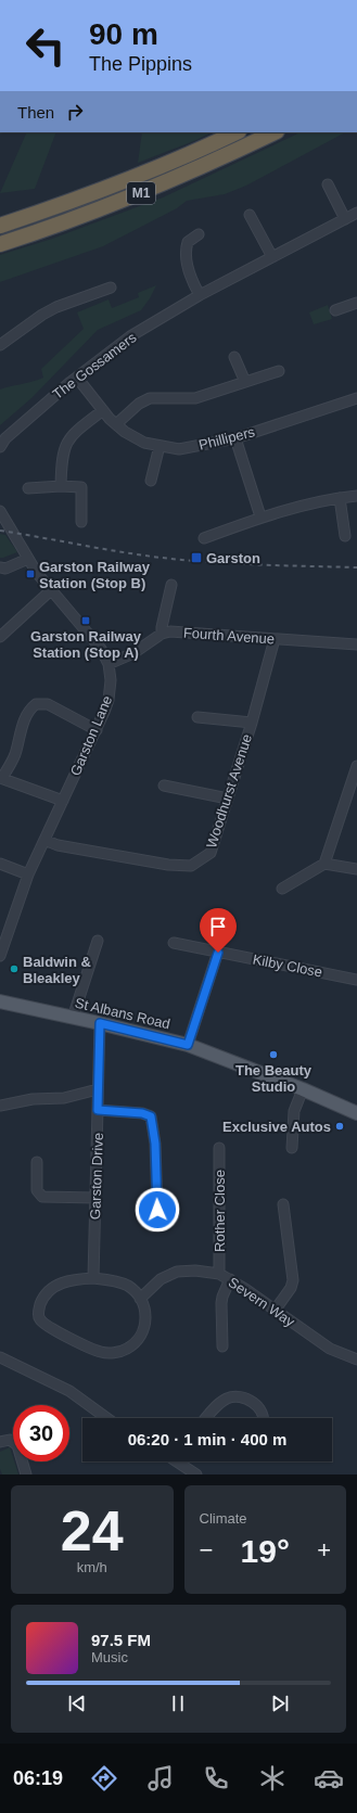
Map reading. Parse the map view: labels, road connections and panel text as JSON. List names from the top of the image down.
{
  "streets": {
    "highway": ["M1"],
    "main road": ["St Albans Road"],
    "street": [
      "The Gossamers",
      "Phillipers",
      "Fourth Avenue",
      "Garston Lane",
      "Woodhurst Avenue",
      "Kilby Close",
      "Garston Drive",
      "Rother Close",
      "Severn Way"
    ]
  },
  "crossings": [
    ["The Gossamers", "Phillipers"],
    ["Fourth Avenue", "Garston Lane"],
    ["Fourth Avenue", "Woodhurst Avenue"],
    ["Garston Lane", "Woodhurst Avenue"],
    ["St Albans Road", "Garston Drive"],
    ["Garston Drive", "Severn Way"],
    ["Rother Close", "Severn Way"]
  ],
  "places": {
    "transit": ["Garston", "Garston Railway Station (Stop B)", "Garston Railway Station (Stop A)"],
    "other": ["Baldwin & Bleakley", "The Beauty Studio", "Exclusive Autos"]
  },
  "page": {
    "turn": ["90 m", "The Pippins"],
    "then": "Then",
    "limit": "30",
    "trip": "06:20 · 1 min · 400 m",
    "tile": [
      ["24", "km/h"],
      "Climate"
    ],
    "heat": ["−", "19°", "+"],
    "song": ["97.5 FM", "Music"],
    "tabs": "06:19"
  }
}
